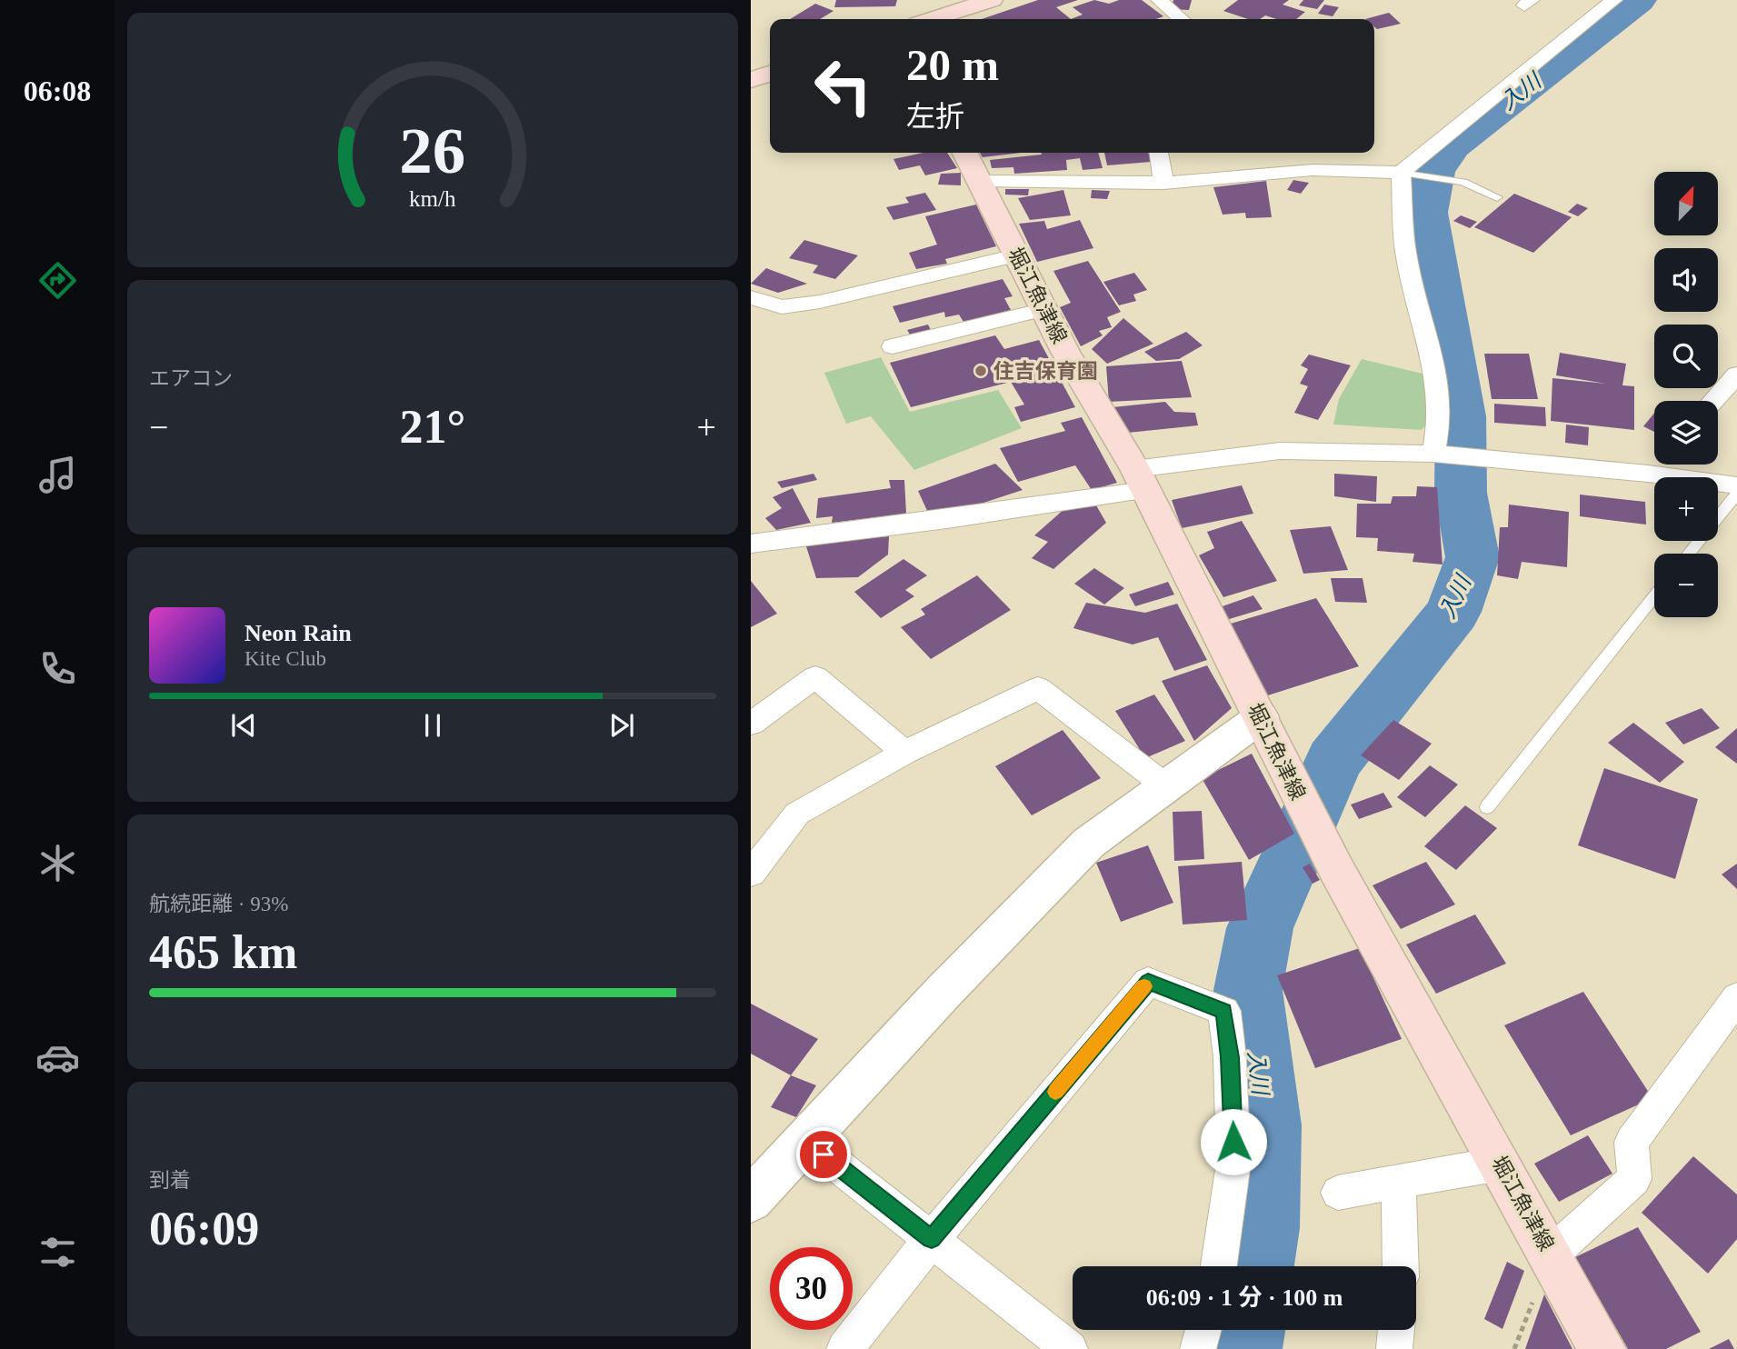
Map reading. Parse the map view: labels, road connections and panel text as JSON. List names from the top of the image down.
{
  "streets": {
    "main road": ["堀江魚津線"]
  },
  "water": ["入川"],
  "places": ["住吉保育園"],
  "north": "top right",
  "page": {
    "tabs": "06:08",
    "turn": ["20 m", "左折"],
    "map_buttons": ["+", "−"],
    "tile": [
      "エアコン",
      ["航続距離 · 93%", "465 km"],
      ["到着", "06:09"]
    ],
    "heat": ["−", "21°", "+"],
    "song": ["Neon Rain", "Kite Club"],
    "limit": "30",
    "trip": "06:09 · 1 分 · 100 m",
    "gauge": ["26", "km/h"]
  }
}
